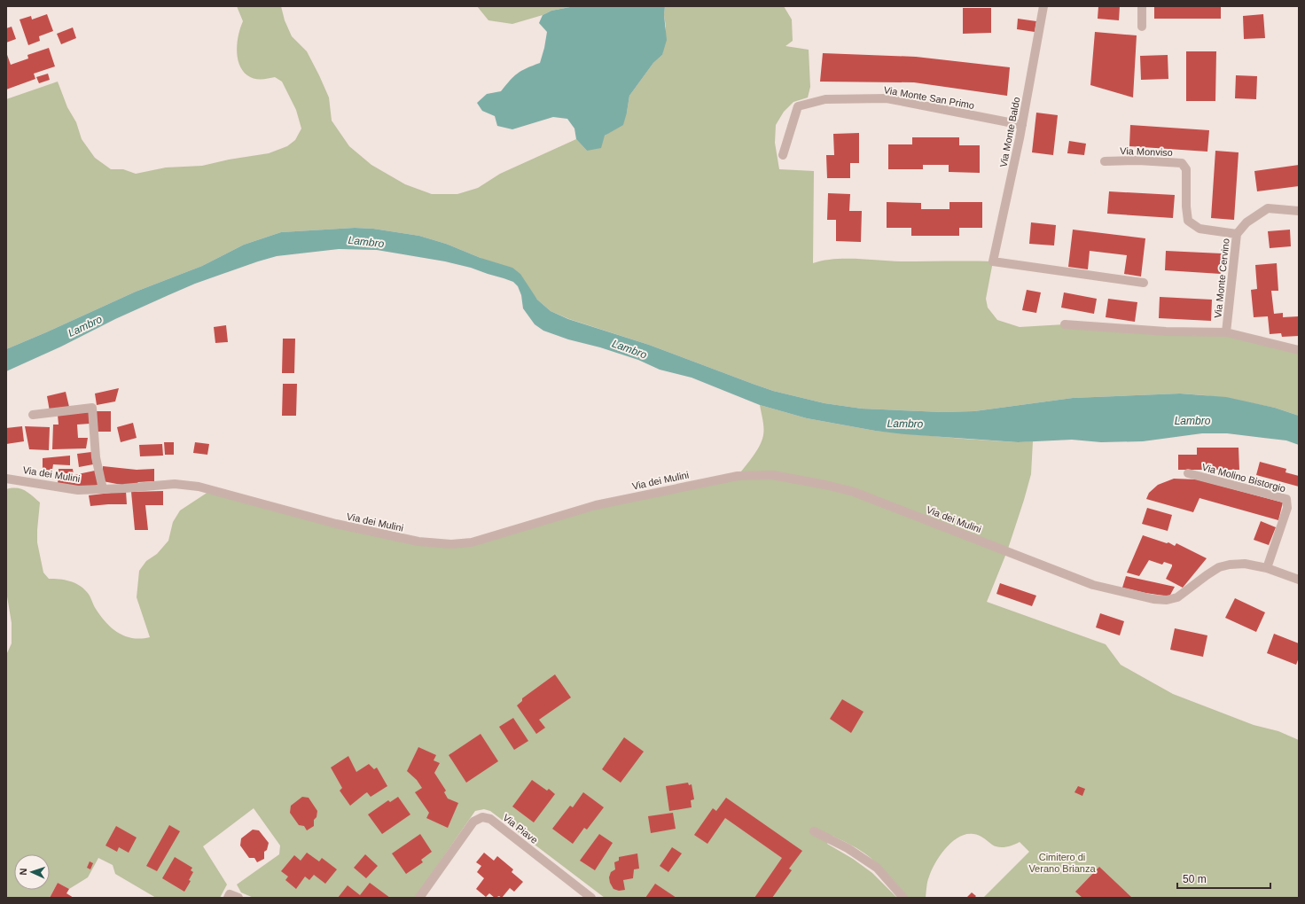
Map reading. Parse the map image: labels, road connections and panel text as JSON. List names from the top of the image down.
{
  "streets": {
    "street": [
      "Via Monte San Primo",
      "Via Monte Baldo",
      "Via Monviso",
      "Via Monte Cervino",
      "Via dei Mulini",
      "Via Molino Bistorgio",
      "Via Piave"
    ]
  },
  "crossings": [
    ["Via Monte San Primo", "Via Monte Baldo"],
    ["Via Monviso", "Via Monte Cervino"],
    ["Via dei Mulini", "Via Molino Bistorgio"]
  ],
  "water": ["Lambro"],
  "parks": ["Cimitero di Verano Brianza"],
  "scale_bar": "50 m",
  "north": "left"
}
